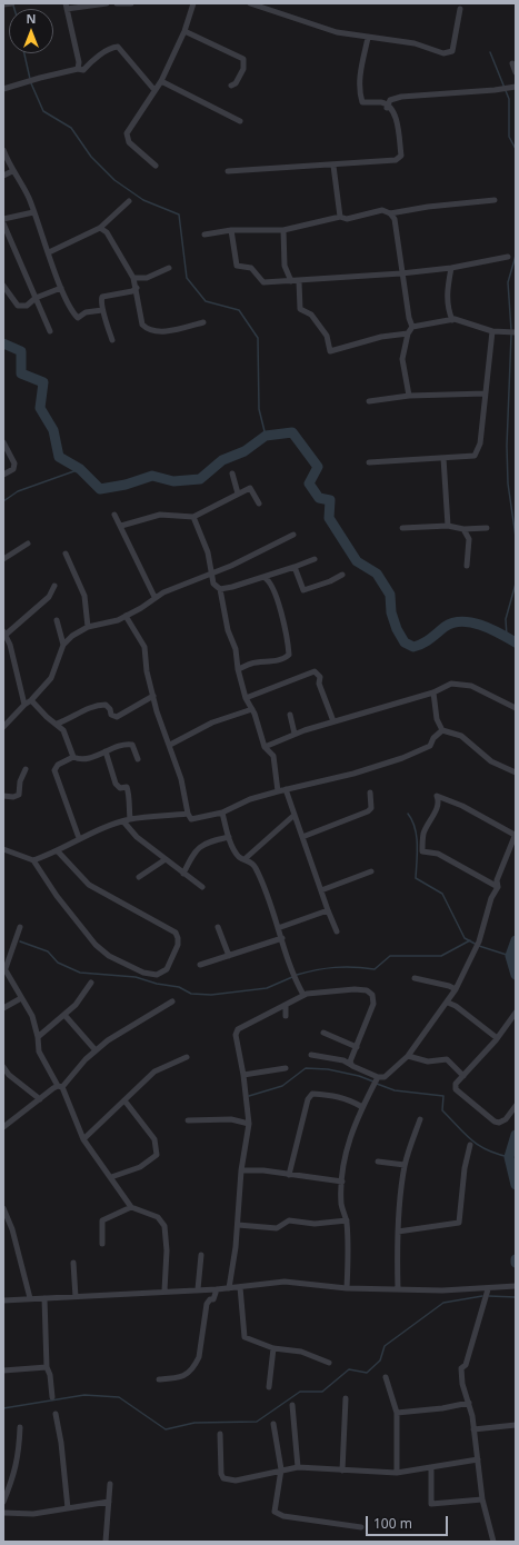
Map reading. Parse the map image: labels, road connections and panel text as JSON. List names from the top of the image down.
{
  "scale_bar": "100 m",
  "north": "top"
}
